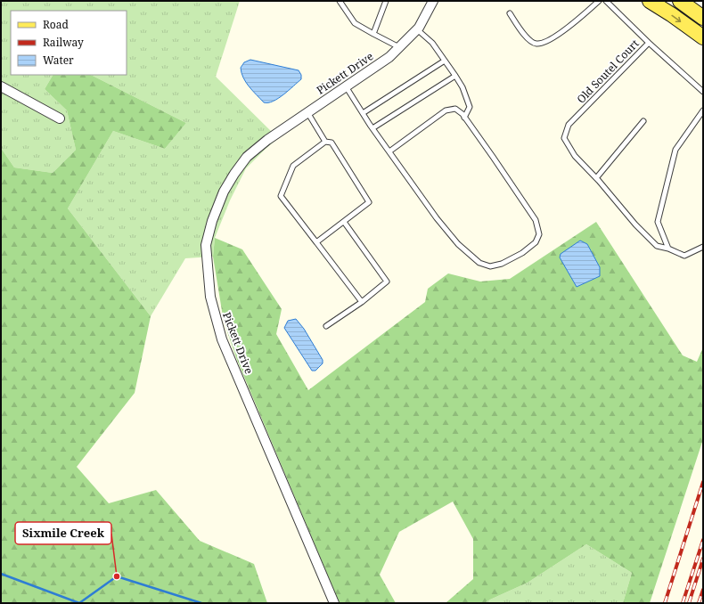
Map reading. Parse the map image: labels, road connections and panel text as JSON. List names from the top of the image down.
{
  "streets": {
    "street": ["Pickett Drive"],
    "lane": ["Old Soutel Court"]
  },
  "places": ["Sixmile Creek"],
  "legend": ["Road", "Railway", "Water"]
}
